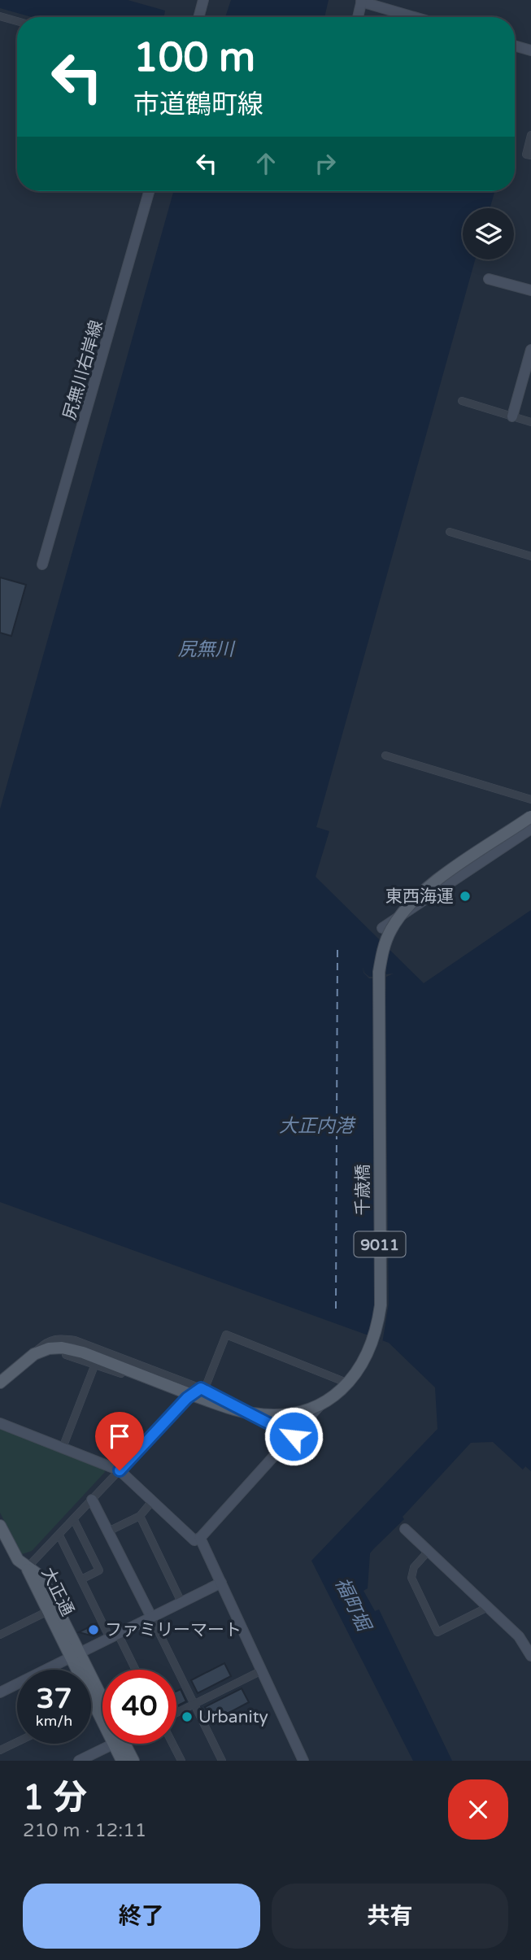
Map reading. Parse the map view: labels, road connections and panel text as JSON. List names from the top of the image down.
{
  "streets": {
    "main road": ["千歳橋", "9011", "大正通"],
    "street": ["尻無川右岸線"]
  },
  "water": ["尻無川", "大正内港", "福町堀"],
  "places": ["東西海運", "ファミリーマート", "Urbanity"],
  "page": {
    "turn": ["100 m", "市道鶴町線"],
    "speed": "37 km/h",
    "limit": "40",
    "heading": ["1 分", "210 m · 12:11"],
    "buttons": ["終了", "共有"]
  }
}
